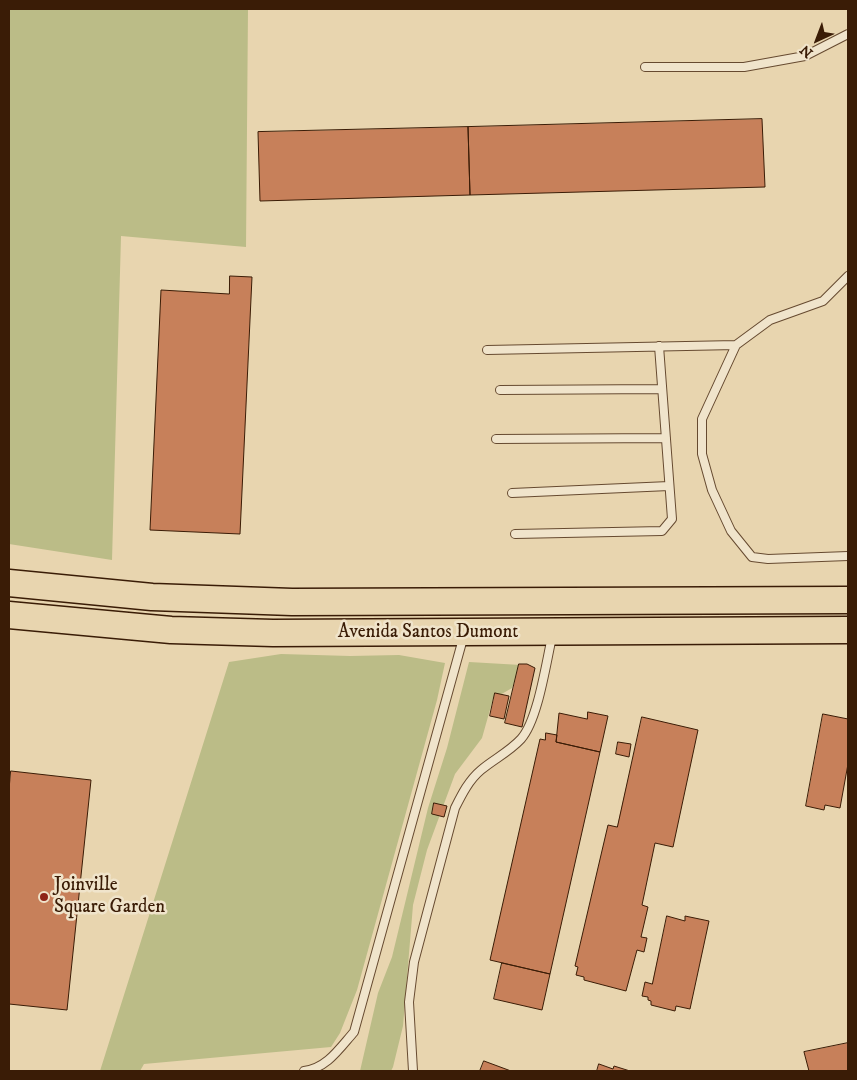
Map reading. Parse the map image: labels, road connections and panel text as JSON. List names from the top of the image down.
{
  "streets": {
    "main road": ["Avenida Santos Dumont"]
  },
  "places": ["Joinville Square Garden"],
  "north": "bottom left"
}
